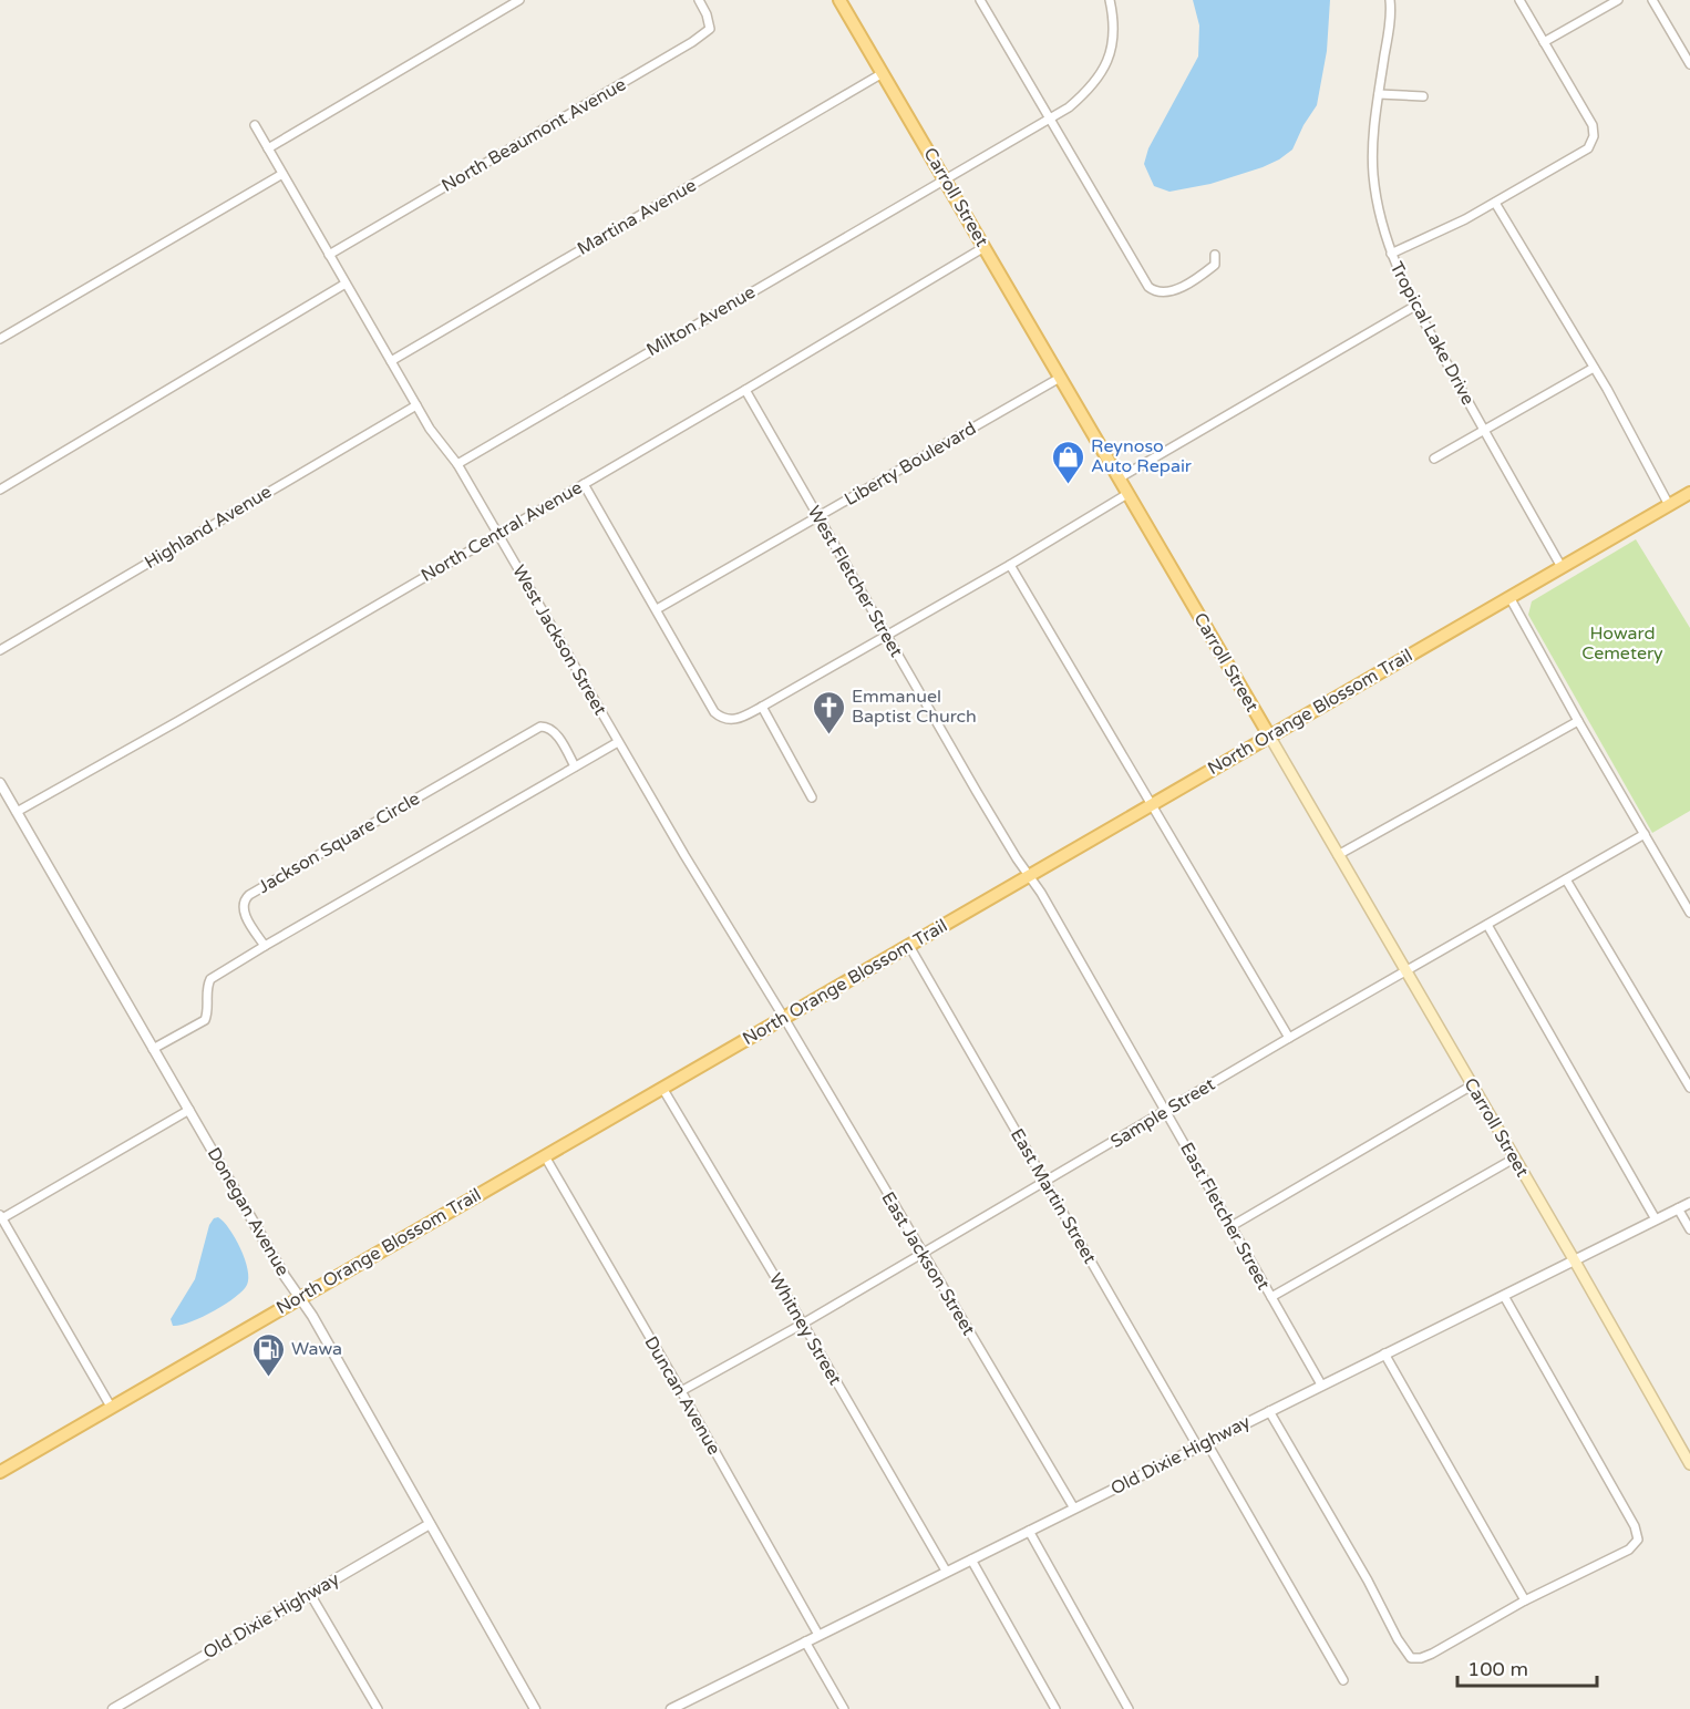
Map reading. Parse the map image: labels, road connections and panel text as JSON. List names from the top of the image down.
{
  "streets": {
    "main road": ["Carroll Street", "North Orange Blossom Trail"],
    "street": [
      "North Beaumont Avenue",
      "Martina Avenue",
      "Milton Avenue",
      "Tropical Lake Drive",
      "Liberty Boulevard",
      "Highland Avenue",
      "North Central Avenue",
      "West Fletcher Street",
      "West Jackson Street",
      "Jackson Square Circle",
      "Sample Street",
      "East Martin Street",
      "Donegan Avenue",
      "East Fletcher Street",
      "East Jackson Street",
      "Whitney Street",
      "Duncan Avenue",
      "Old Dixie Highway"
    ]
  },
  "crossings": [
    ["North Beaumont Avenue", "West Jackson Street"],
    ["Carroll Street", "Martina Avenue"],
    ["Carroll Street", "Milton Avenue"],
    ["Carroll Street", "Liberty Boulevard"],
    ["Carroll Street", "North Central Avenue"],
    ["Carroll Street", "North Orange Blossom Trail"],
    ["Carroll Street", "Sample Street"],
    ["Carroll Street", "Old Dixie Highway"],
    ["Martina Avenue", "West Jackson Street"],
    ["Milton Avenue", "West Jackson Street"],
    ["Tropical Lake Drive", "North Orange Blossom Trail"],
    ["Liberty Boulevard", "West Fletcher Street"],
    ["Highland Avenue", "West Jackson Street"],
    ["North Central Avenue", "West Fletcher Street"],
    ["North Central Avenue", "West Jackson Street"],
    ["North Central Avenue", "Donegan Avenue"],
    ["West Fletcher Street", "North Orange Blossom Trail"],
    ["West Fletcher Street", "East Fletcher Street"],
    ["West Jackson Street", "North Orange Blossom Trail"],
    ["West Jackson Street", "East Jackson Street"],
    ["North Orange Blossom Trail", "East Martin Street"],
    ["North Orange Blossom Trail", "Donegan Avenue"],
    ["North Orange Blossom Trail", "East Fletcher Street"],
    ["North Orange Blossom Trail", "East Jackson Street"],
    ["North Orange Blossom Trail", "Whitney Street"],
    ["North Orange Blossom Trail", "Duncan Avenue"],
    ["Sample Street", "East Martin Street"],
    ["Sample Street", "East Fletcher Street"],
    ["Sample Street", "East Jackson Street"],
    ["Sample Street", "Whitney Street"],
    ["Sample Street", "Duncan Avenue"],
    ["East Martin Street", "Old Dixie Highway"],
    ["Donegan Avenue", "Old Dixie Highway"],
    ["East Fletcher Street", "Old Dixie Highway"],
    ["East Jackson Street", "Old Dixie Highway"],
    ["Whitney Street", "Old Dixie Highway"],
    ["Duncan Avenue", "Old Dixie Highway"]
  ],
  "parks": ["Howard Cemetery"],
  "places": {
    "shop": ["Reynoso Auto Repair"],
    "church": ["Emmanuel Baptist Church"],
    "fuel station": ["Wawa"]
  },
  "scale_bar": "100 m"
}
